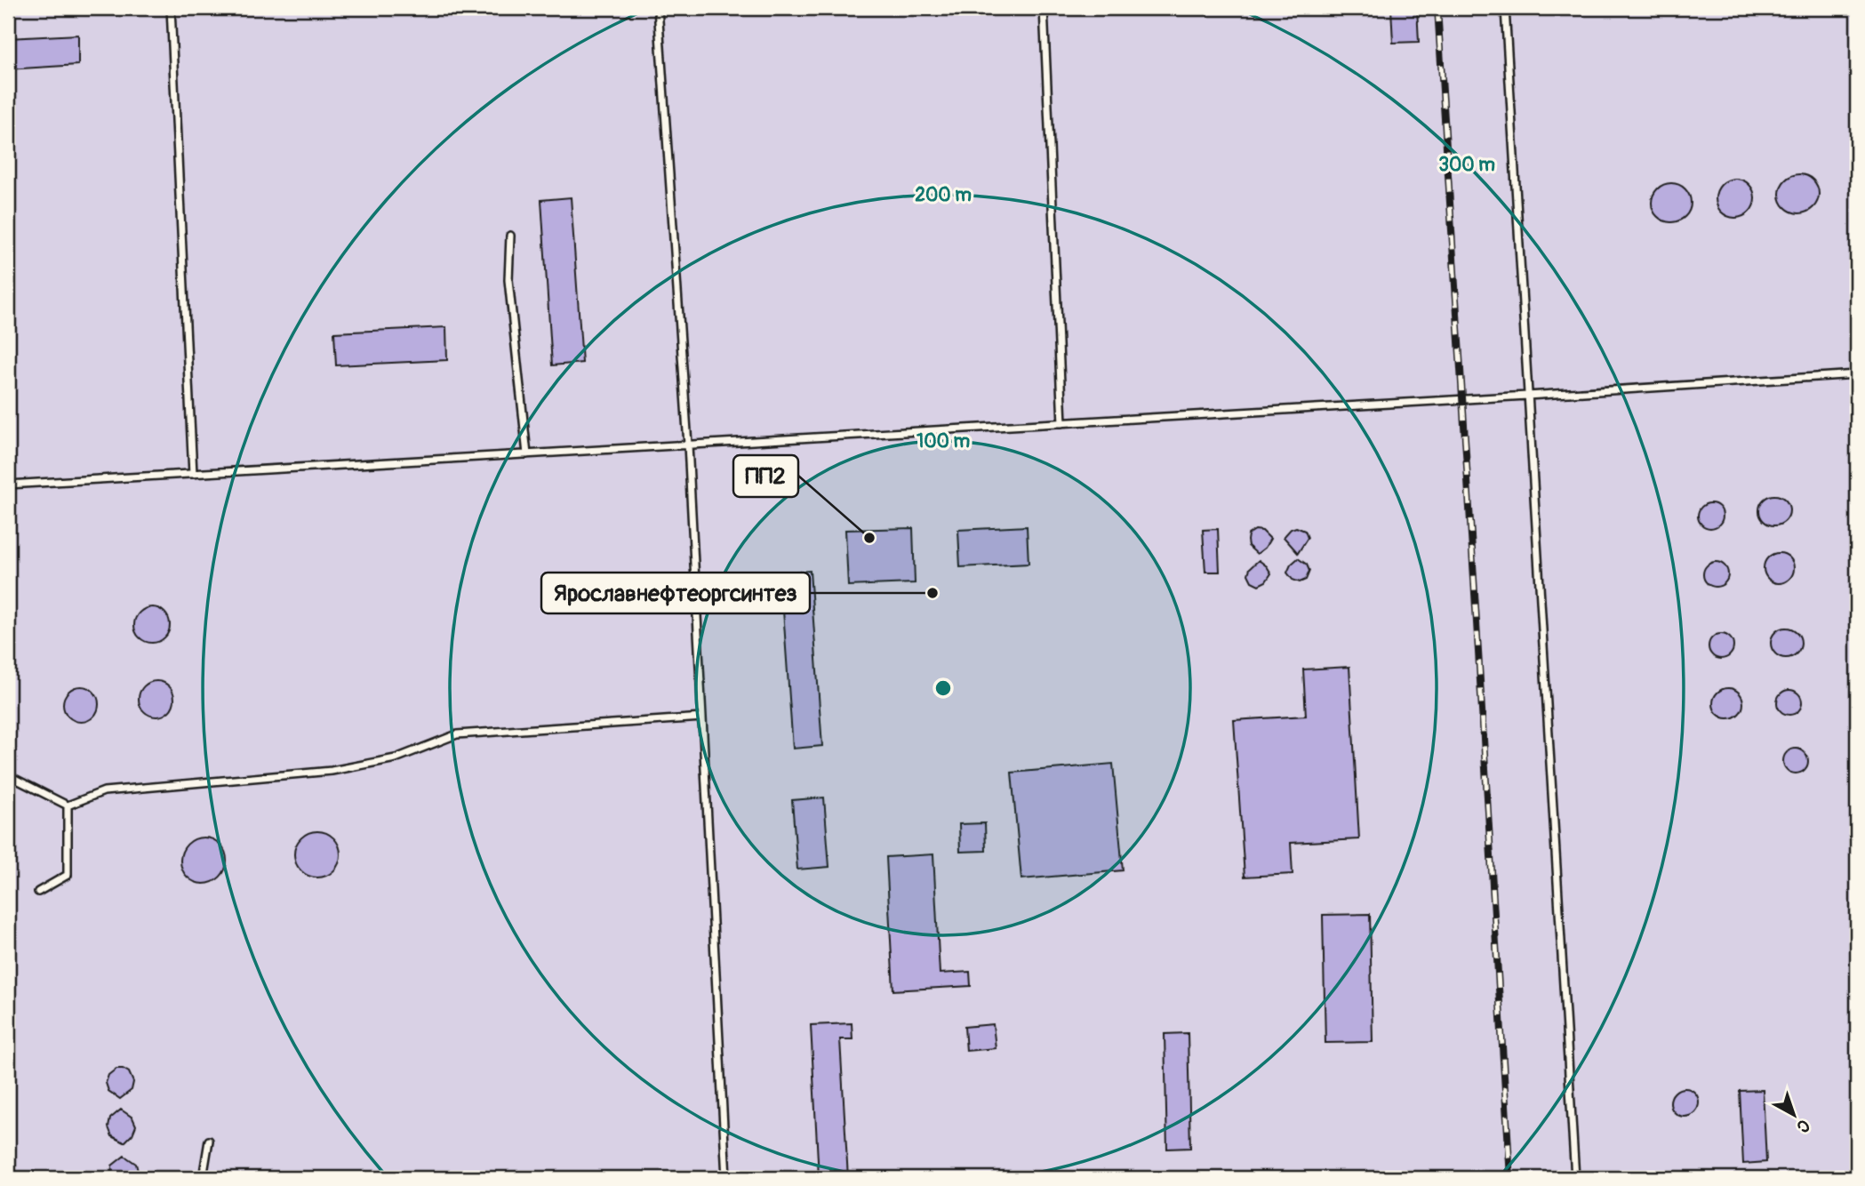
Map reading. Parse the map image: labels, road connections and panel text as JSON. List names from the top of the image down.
{
  "places": ["ПП2", "Ярославнефтеоргсинтез"],
  "north": "bottom right",
  "rings": ["300 m", "200 m", "100 m"]
}
